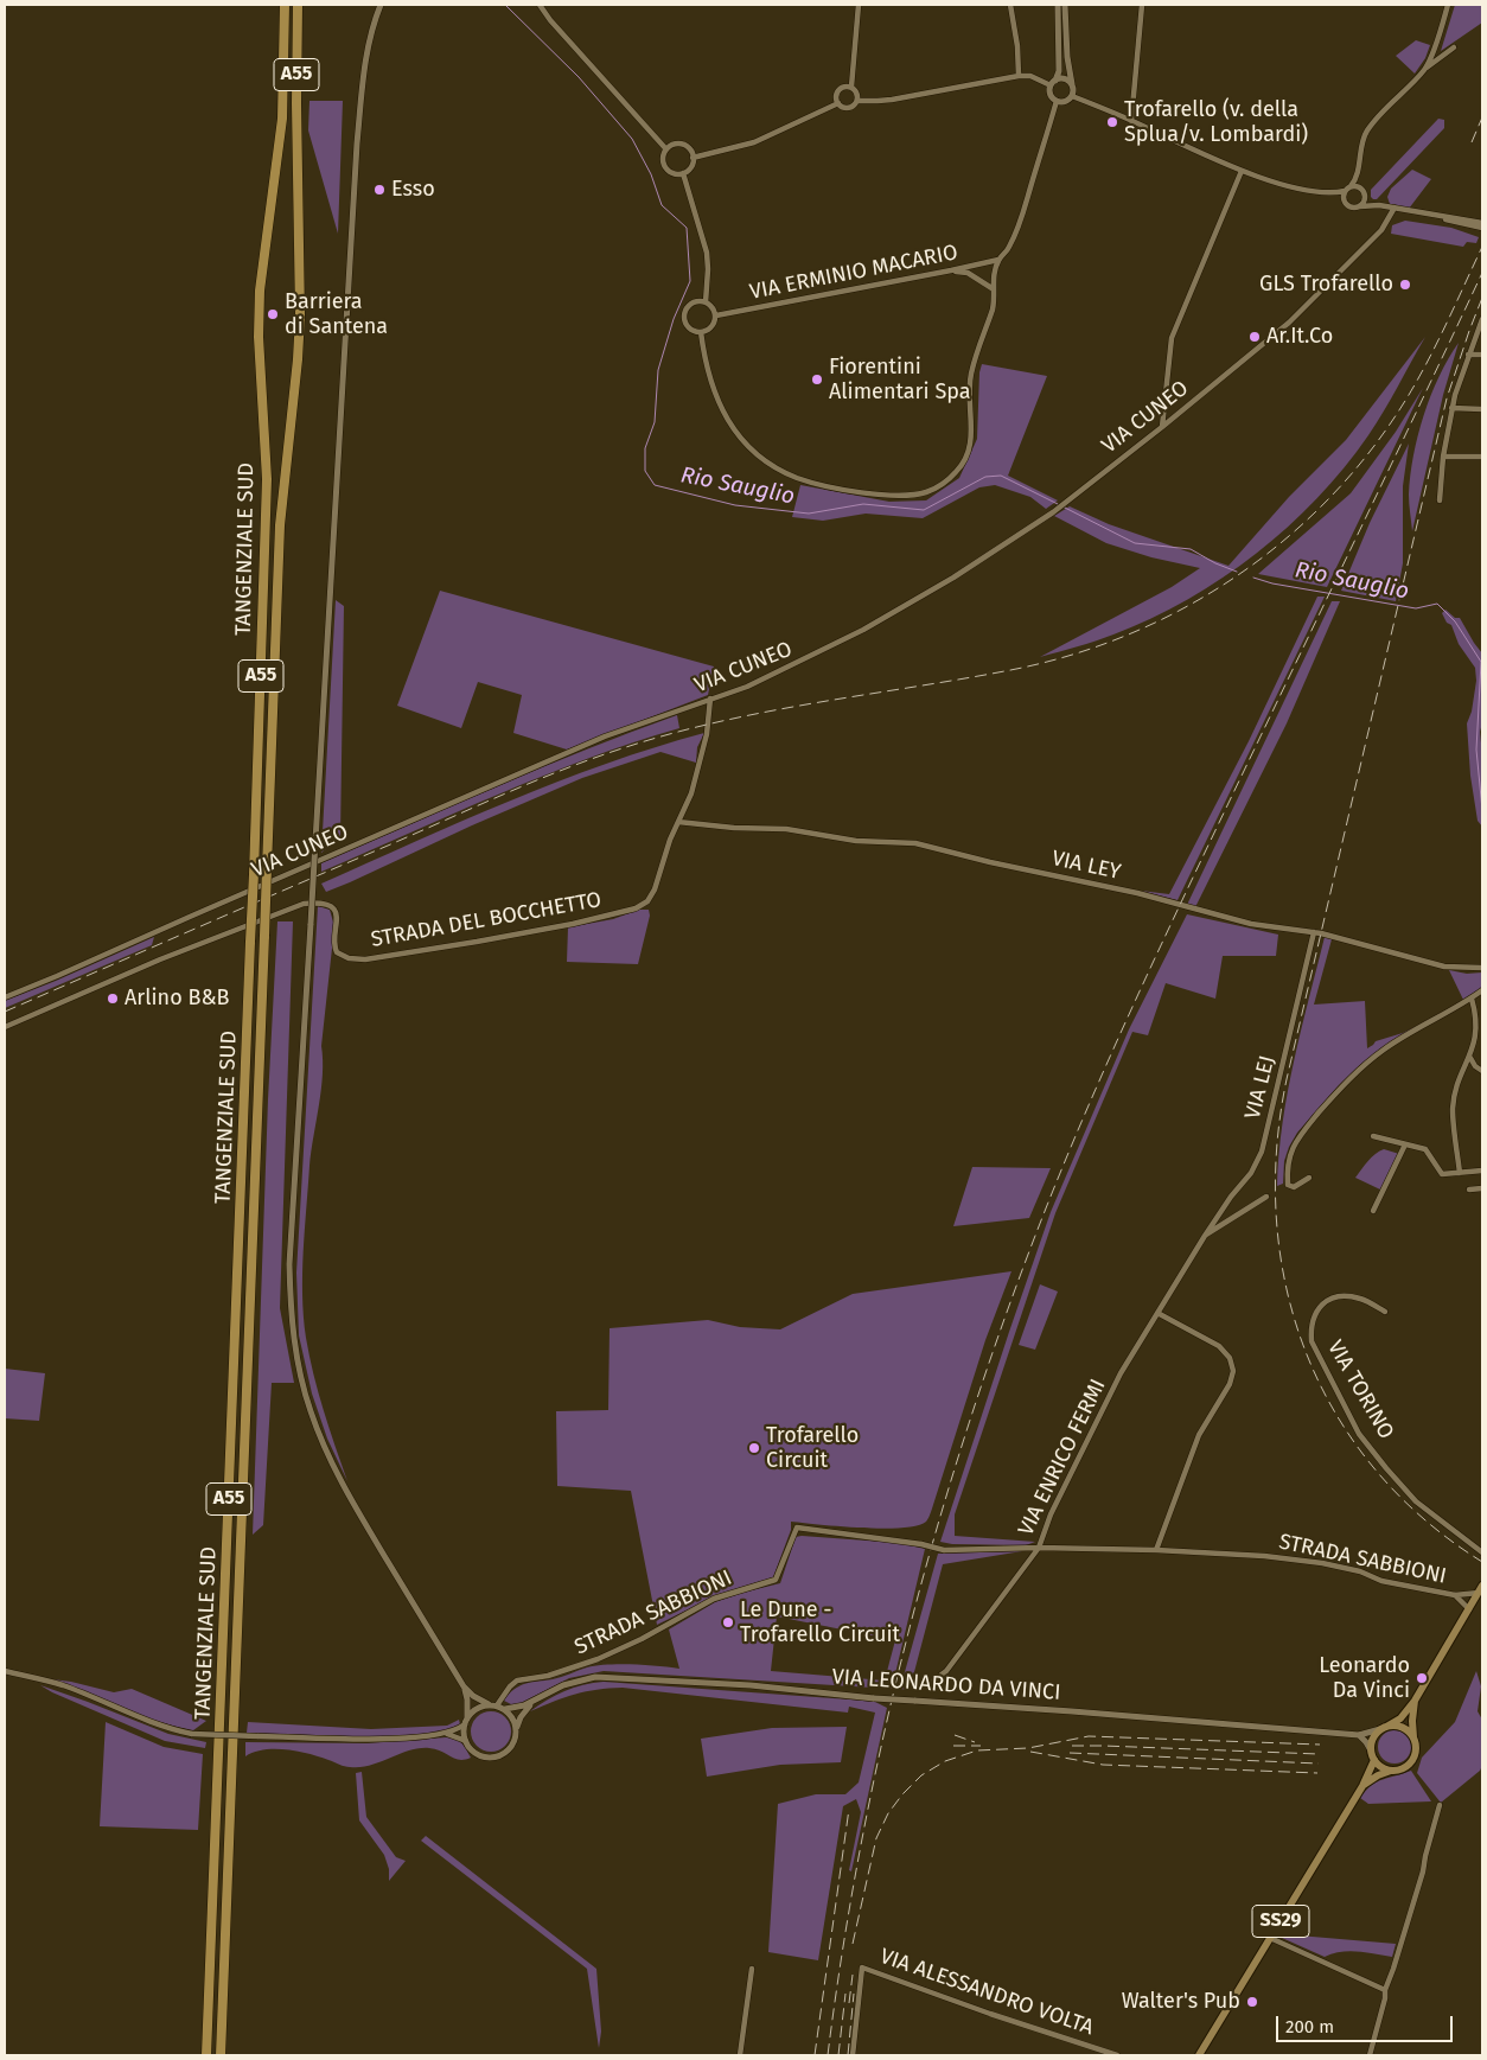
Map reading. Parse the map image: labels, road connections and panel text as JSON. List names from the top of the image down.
{
  "streets": {
    "highway": ["A55", "TANGENZIALE SUD"],
    "main road": ["SS29"],
    "street": [
      "VIA ERMINIO MACARIO",
      "VIA CUNEO",
      "VIA LEY",
      "STRADA DEL BOCCHETTO",
      "VIA LEJ",
      "VIA TORINO",
      "VIA ENRICO FERMI",
      "STRADA SABBIONI",
      "VIA LEONARDO DA VINCI",
      "VIA ALESSANDRO VOLTA"
    ]
  },
  "crossings": [
    ["VIA CUNEO", "STRADA DEL BOCCHETTO"],
    ["VIA LEY", "STRADA DEL BOCCHETTO"],
    ["VIA LEY", "VIA LEJ"],
    ["VIA LEJ", "VIA ENRICO FERMI"],
    ["VIA ENRICO FERMI", "STRADA SABBIONI"],
    ["STRADA SABBIONI", "VIA LEONARDO DA VINCI"],
    ["VIA LEONARDO DA VINCI", "SS29"]
  ],
  "water": ["Rio Sauglio"],
  "places": [
    "Trofarello (v. della Splua/v. Lombardi)",
    "Esso",
    "GLS Trofarello",
    "Barriera di Santena",
    "Ar.It.Co",
    "Fiorentini Alimentari Spa",
    "Arlino B&B",
    "Trofarello Circuit",
    "Le Dune - Trofarello Circuit",
    "Leonardo Da Vinci",
    "Walter's Pub"
  ],
  "scale_bar": "200 m"
}
